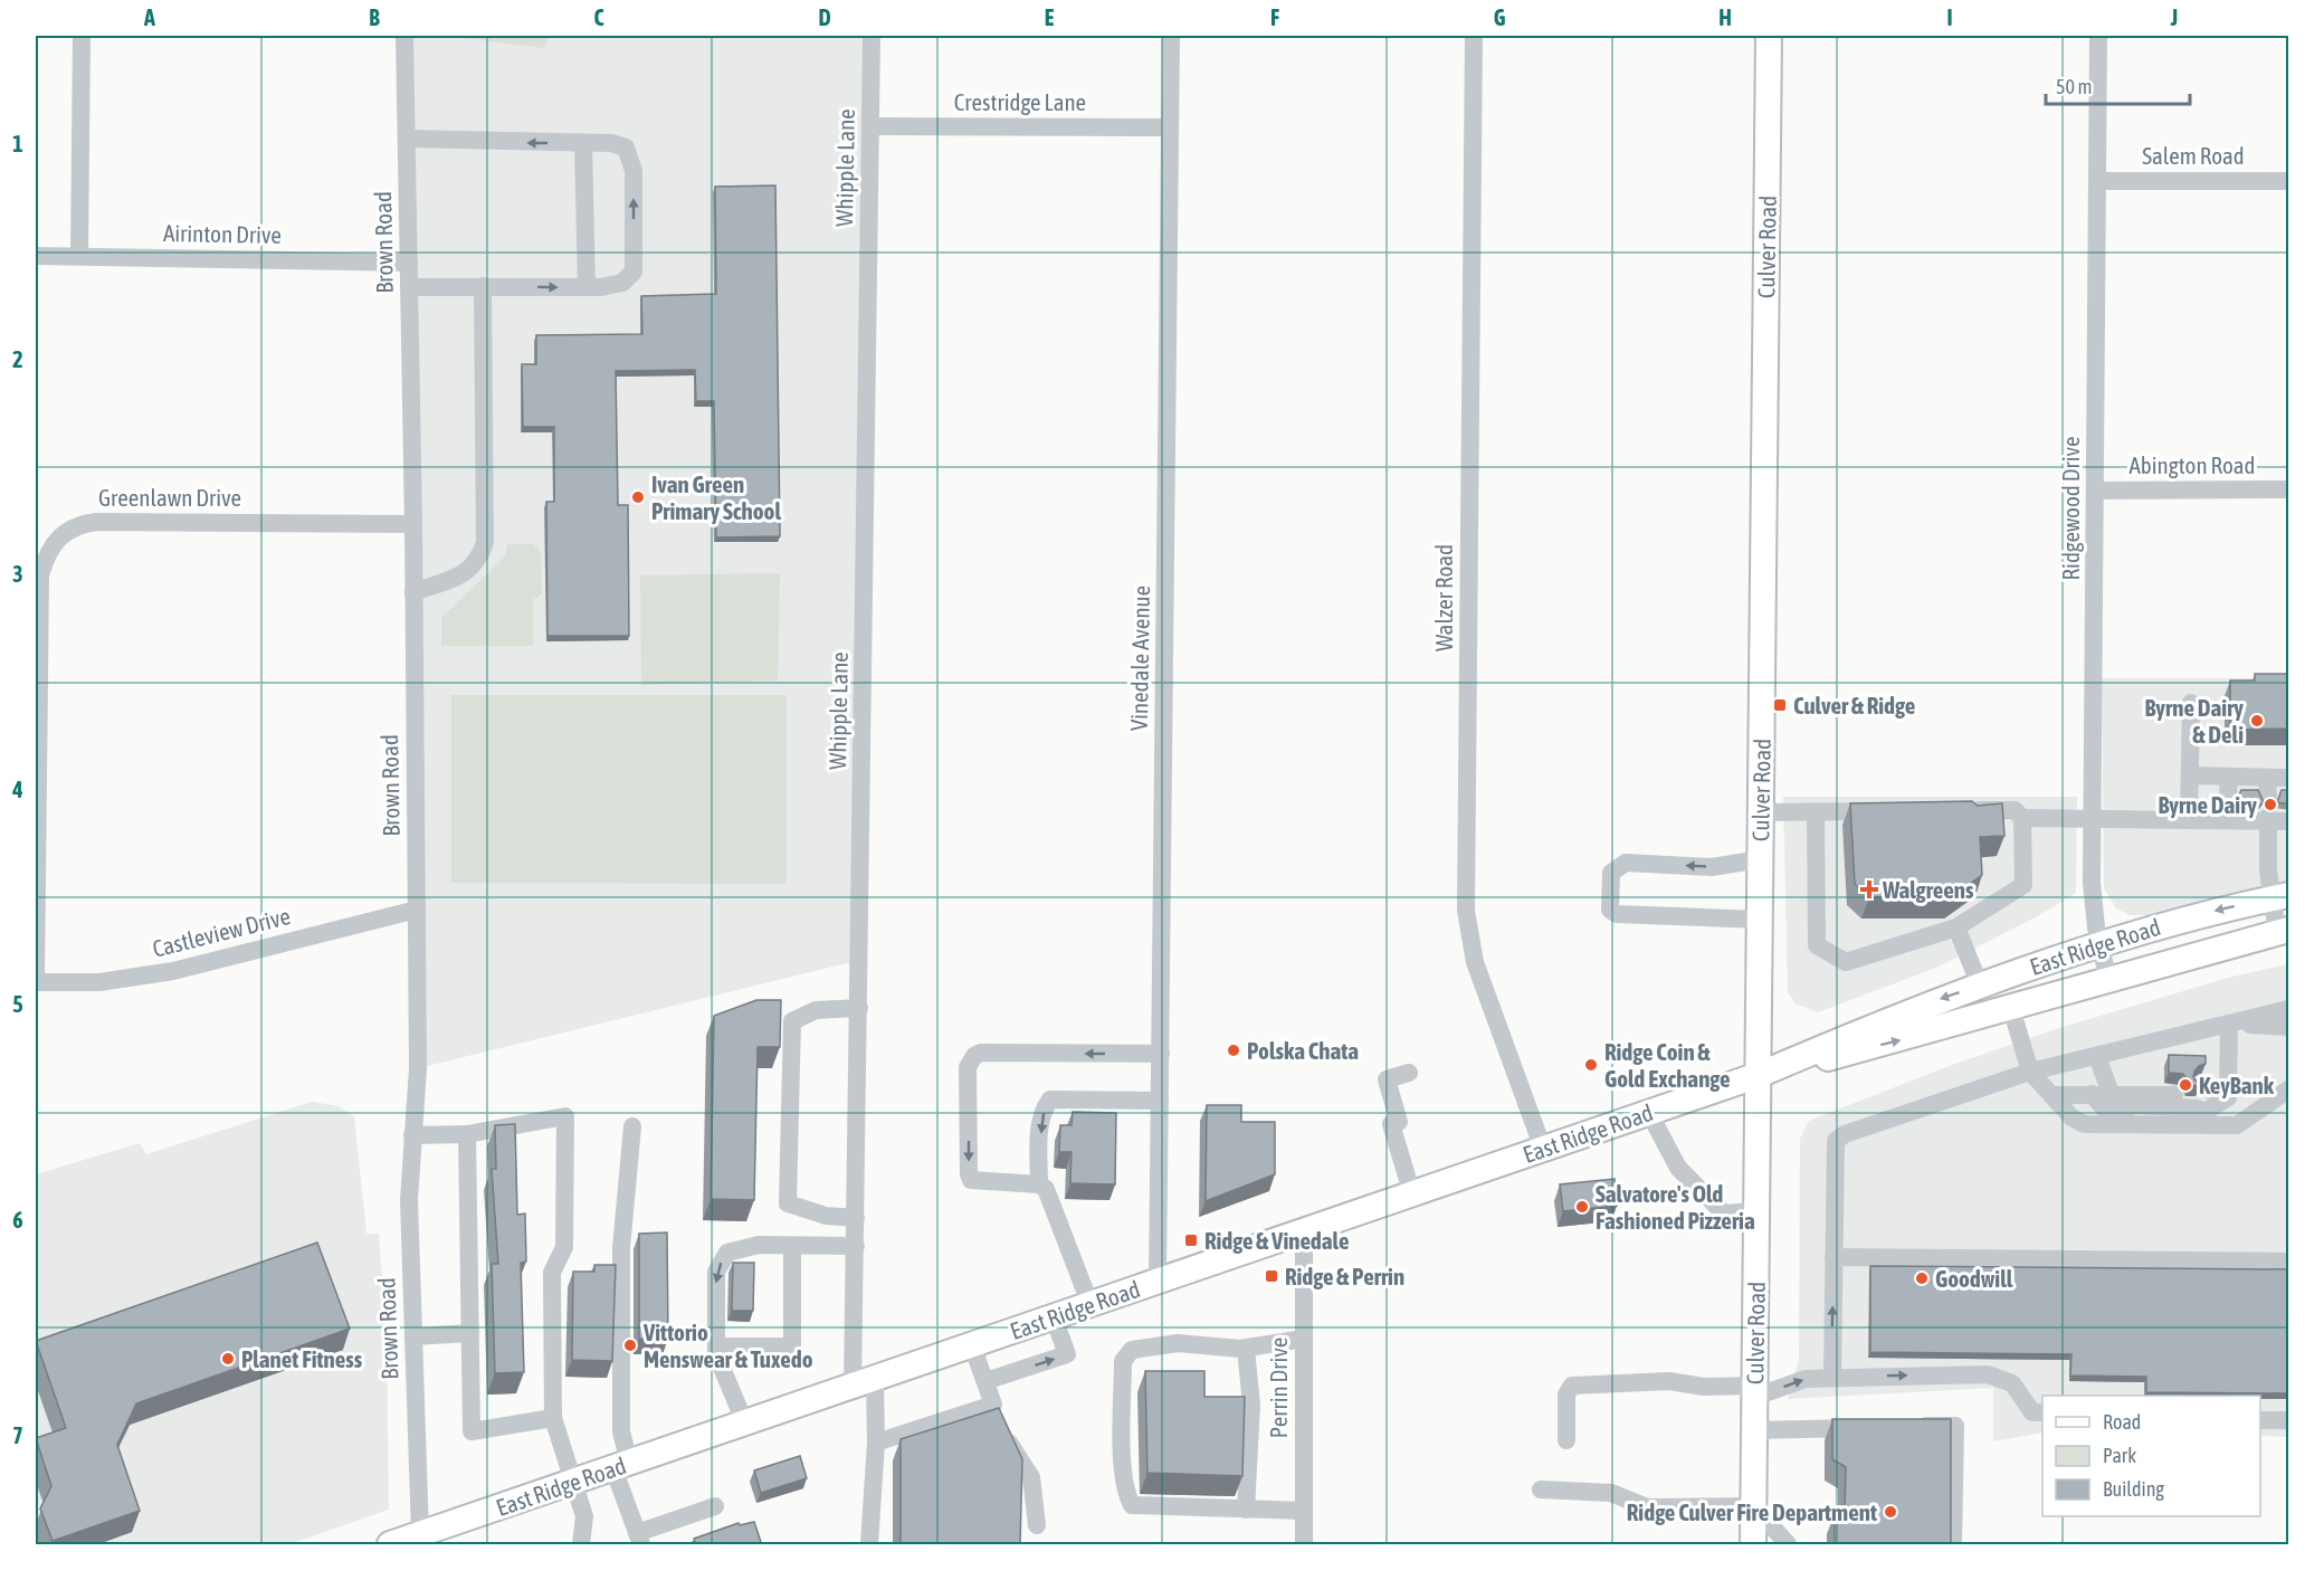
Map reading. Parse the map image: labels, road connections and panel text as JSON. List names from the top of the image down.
{
  "streets": {
    "main road": ["Culver Road", "East Ridge Road"],
    "street": [
      "Crestridge Lane",
      "Salem Road",
      "Whipple Lane",
      "Airinton Drive",
      "Brown Road",
      "Abington Road",
      "Greenlawn Drive",
      "Ridgewood Drive",
      "Walzer Road",
      "Vinedale Avenue",
      "Castleview Drive",
      "Perrin Drive"
    ]
  },
  "crossings": [
    ["Crestridge Lane", "Whipple Lane"],
    ["Crestridge Lane", "Vinedale Avenue"],
    ["Salem Road", "Ridgewood Drive"],
    ["Whipple Lane", "East Ridge Road"],
    ["Airinton Drive", "Brown Road"],
    ["Brown Road", "Greenlawn Drive"],
    ["Brown Road", "Castleview Drive"],
    ["Brown Road", "East Ridge Road"],
    ["Culver Road", "East Ridge Road"],
    ["Abington Road", "Ridgewood Drive"],
    ["Greenlawn Drive", "Castleview Drive"],
    ["Ridgewood Drive", "East Ridge Road"],
    ["Walzer Road", "East Ridge Road"],
    ["Vinedale Avenue", "East Ridge Road"],
    ["East Ridge Road", "Perrin Drive"]
  ],
  "places": {
    "other": [
      "Ivan Green Primary School",
      "Byrne Dairy & Deli",
      "Byrne Dairy",
      "Polska Chata",
      "Ridge Coin & Gold Exchange",
      "KeyBank",
      "Salvatore's Old Fashioned Pizzeria",
      "Goodwill",
      "Vittorio Menswear & Tuxedo",
      "Planet Fitness",
      "Ridge Culver Fire Department"
    ],
    "transit": ["Culver & Ridge", "Ridge & Vinedale", "Ridge & Perrin"],
    "health": ["Walgreens"]
  },
  "legend": ["Road", "Park", "Building"],
  "scale_bar": "50 m",
  "grid": {
    "columns": [
      "A",
      "B",
      "C",
      "D",
      "E",
      "F",
      "G",
      "H",
      "I",
      "J"
    ],
    "rows": [
      "1",
      "2",
      "3",
      "4",
      "5",
      "6",
      "7"
    ]
  }
}
